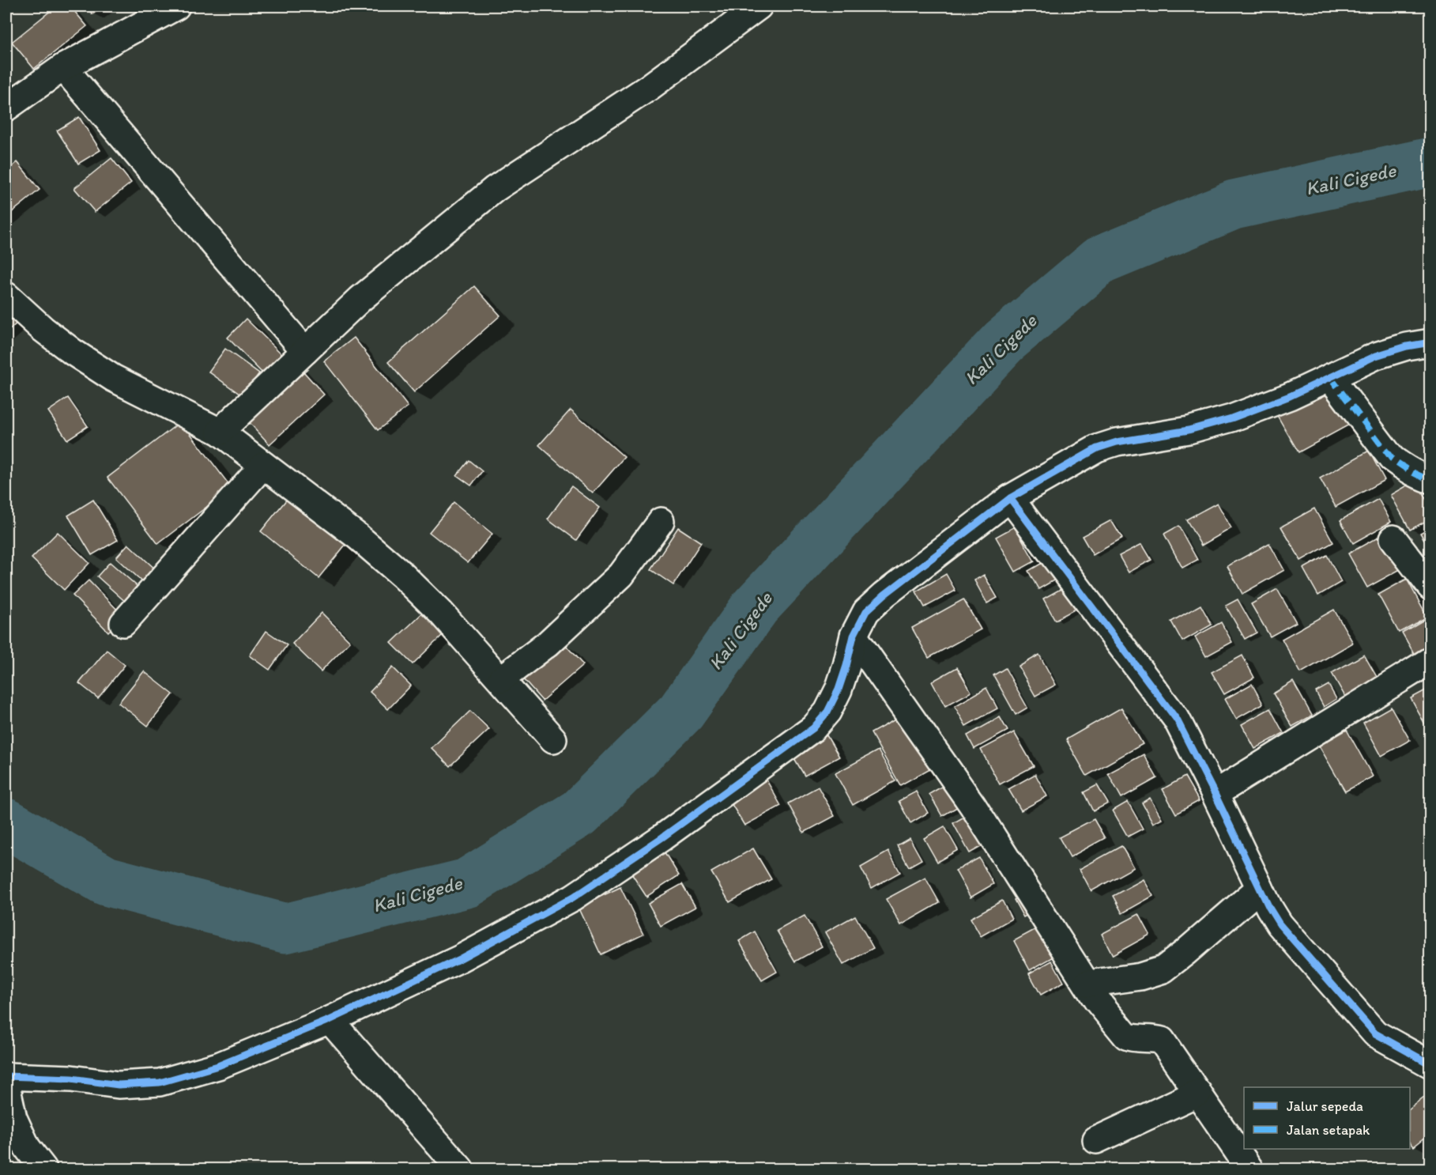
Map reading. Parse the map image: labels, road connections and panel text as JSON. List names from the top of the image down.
{
  "water": ["Kali Cigede"],
  "legend": ["Jalur sepeda", "Jalan setapak"]
}
